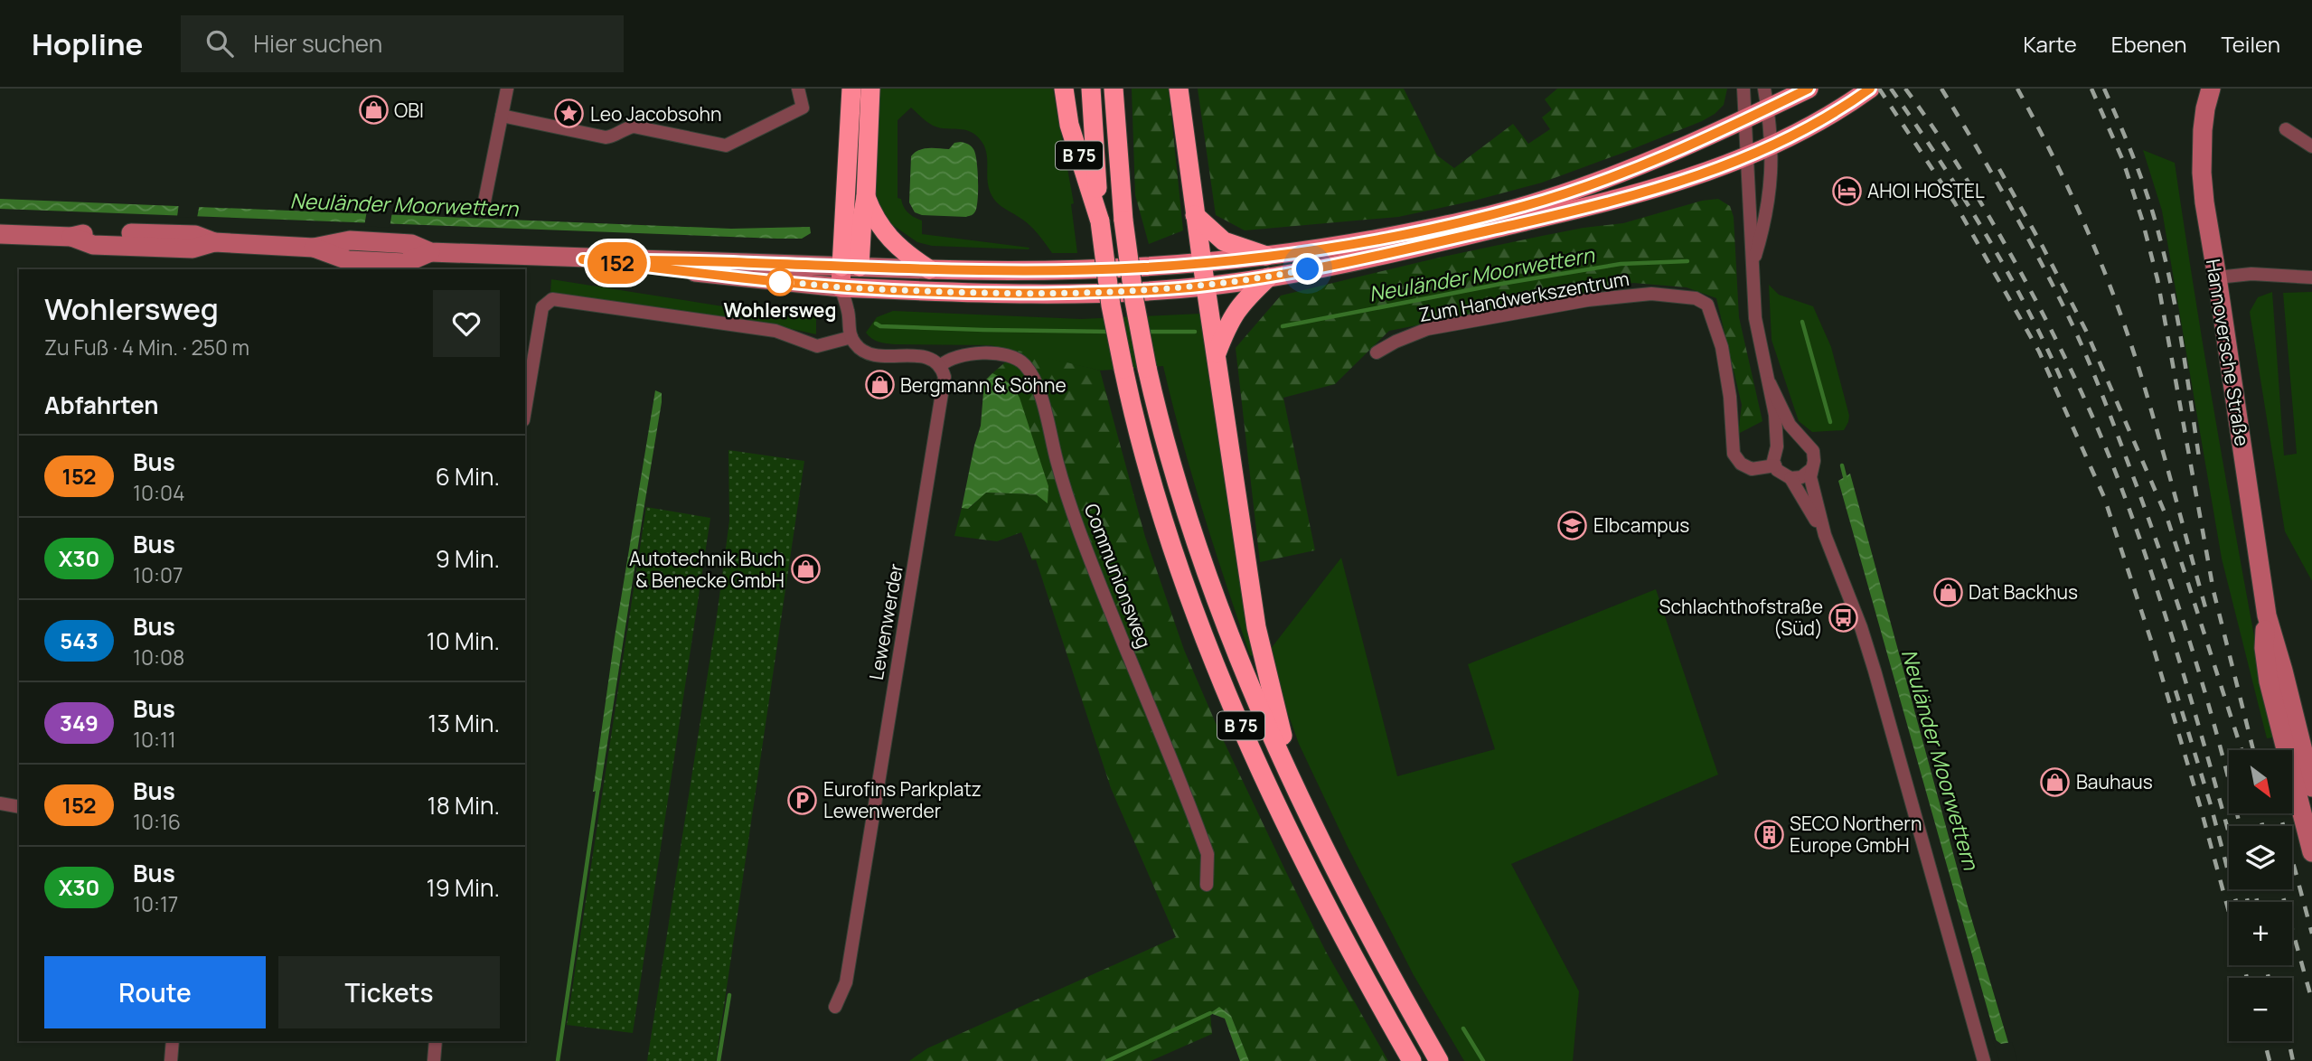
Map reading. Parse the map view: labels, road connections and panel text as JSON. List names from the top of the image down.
{
  "streets": {
    "highway": ["B 75"],
    "main road": ["Hannoversche Straße"],
    "street": ["Zum Handwerkszentrum", "Communionsweg", "Lewenwerder"]
  },
  "crossings": [
    ["Communionsweg", "Lewenwerder"]
  ],
  "water": ["Neuländer Moorwettern"],
  "places": {
    "shop": [
      "OBI",
      "Bergmann & Söhne",
      "Autotechnik Buch & Benecke GmbH",
      "Dat Backhus",
      "Bauhaus"
    ],
    "place": ["Leo Jacobsohn"],
    "hotel": ["AHOI HOSTEL"],
    "other": ["Wohlersweg"],
    "school or university": ["Elbcampus"],
    "bus stop": ["Schlachthofstraße (Süd)"],
    "parking": ["Eurofins Parkplatz Lewenwerder"],
    "building": ["SECO Northern Europe GmbH"]
  },
  "lines": ["bus line 152"],
  "north": "bottom right",
  "page": {
    "header": "Hopline",
    "search": "Hier suchen",
    "nav": ["Karte", "Ebenen", "Teilen"],
    "on_map": "152",
    "heading": [
      ["Wohlersweg", "Zu Fuß · 4 Min. · 250 m"],
      "Abfahrten"
    ],
    "list": [
      {
        "mark": "152",
        "name": "Bus",
        "note": "10:04",
        "value": "6 Min."
      },
      {
        "mark": "X30",
        "name": "Bus",
        "note": "10:07",
        "value": "9 Min."
      },
      {
        "mark": "543",
        "name": "Bus",
        "note": "10:08",
        "value": "10 Min."
      },
      {
        "mark": "349",
        "name": "Bus",
        "note": "10:11",
        "value": "13 Min."
      },
      {
        "mark": "152",
        "name": "Bus",
        "note": "10:16",
        "value": "18 Min."
      },
      {
        "mark": "X30",
        "name": "Bus",
        "note": "10:17",
        "value": "19 Min."
      }
    ],
    "map_buttons": ["+", "−"],
    "buttons": ["Route", "Tickets"]
  }
}
